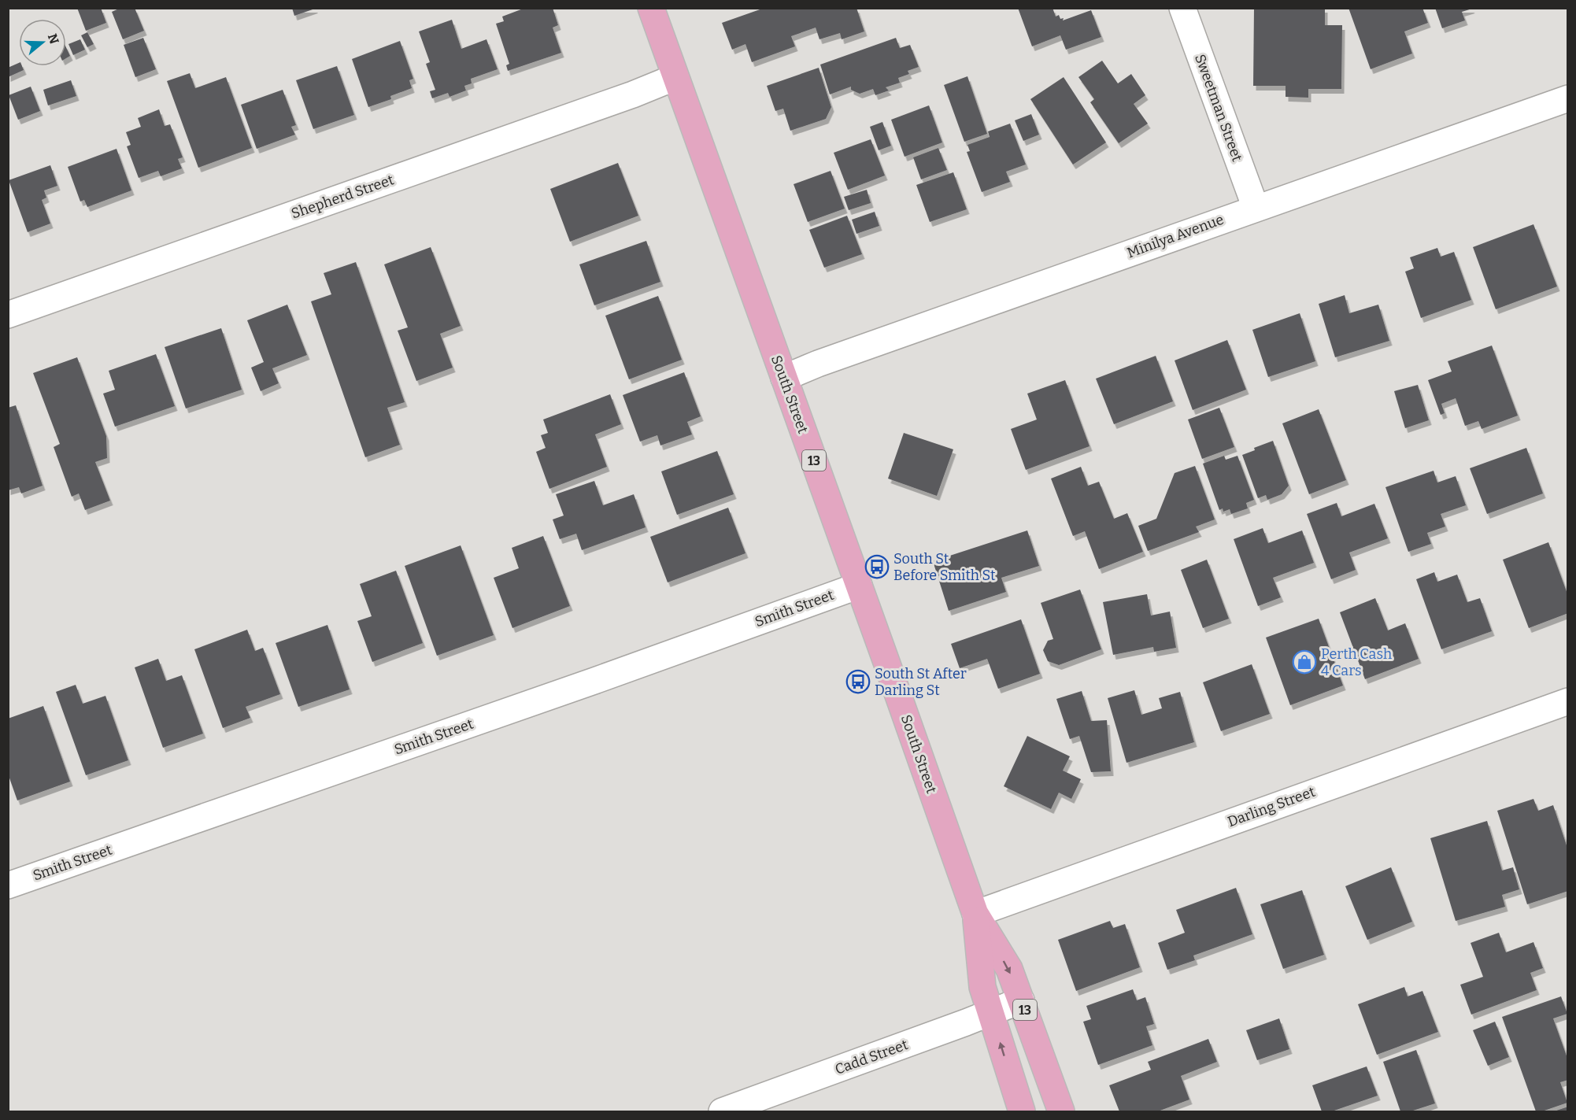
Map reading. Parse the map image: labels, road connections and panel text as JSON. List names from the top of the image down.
{
  "streets": {
    "main road": ["South Street", "13"],
    "street": [
      "Sweetman Street",
      "Shepherd Street",
      "Minilya Avenue",
      "Smith Street",
      "Darling Street",
      "Cadd Street"
    ]
  },
  "crossings": [
    ["Sweetman Street", "Minilya Avenue"],
    ["Shepherd Street", "South Street"],
    ["Minilya Avenue", "South Street"],
    ["South Street", "Smith Street"],
    ["South Street", "Darling Street"],
    ["South Street", "Cadd Street"]
  ],
  "places": {
    "bus stop": ["South St Before Smith St", "South St After Darling St"],
    "shop": ["Perth Cash 4 Cars"]
  },
  "north": "right"
}
